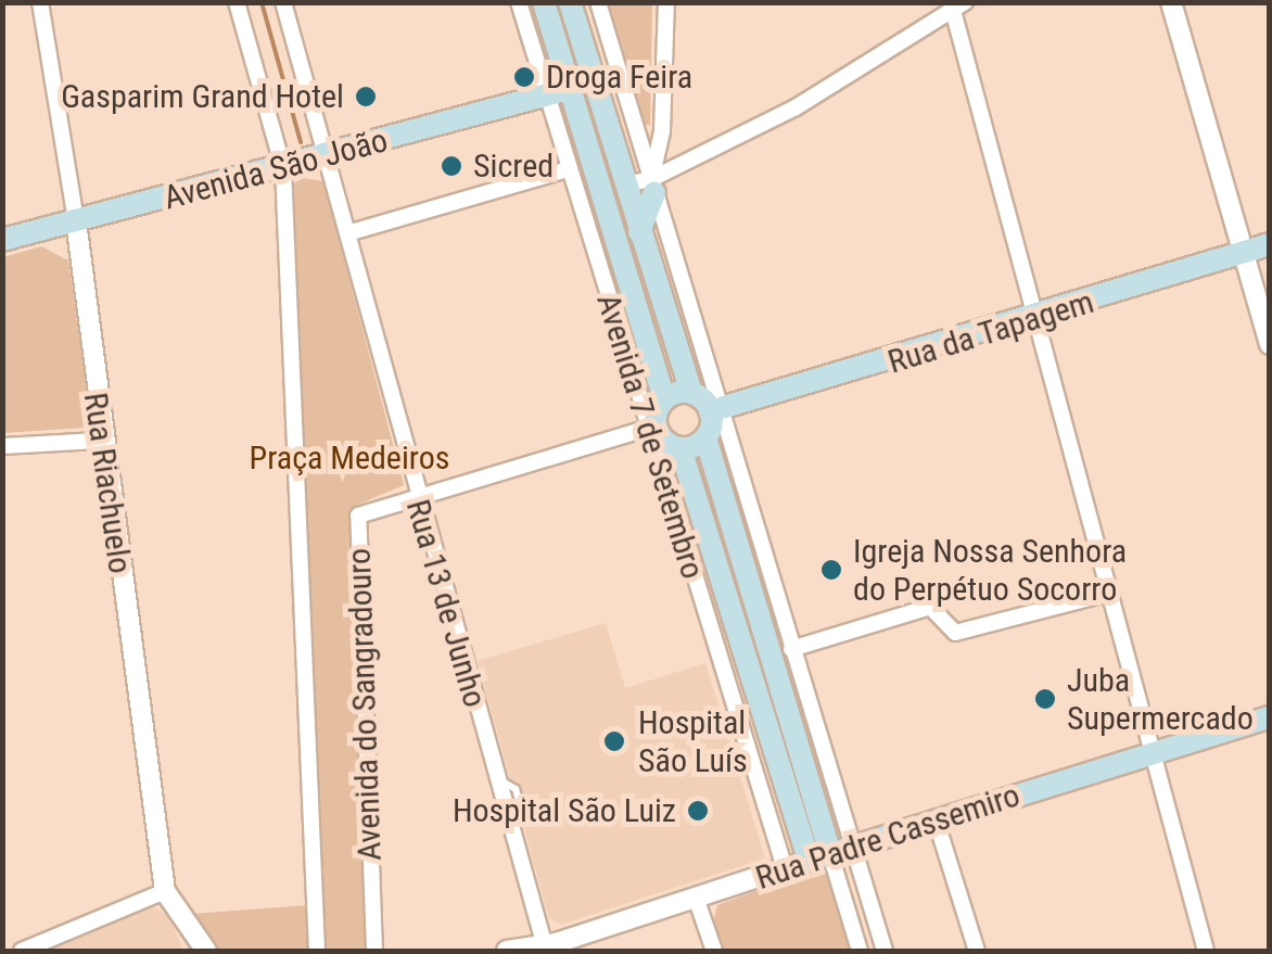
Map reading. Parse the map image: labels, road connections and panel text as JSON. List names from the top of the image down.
{
  "streets": {
    "main road": [
      "Avenida São João",
      "Rua da Tapagem",
      "Avenida 7 de Setembro",
      "Rua Padre Cassemiro"
    ],
    "street": ["Rua Riachuelo", "Rua 13 de Junho", "Avenida do Sangradouro"]
  },
  "crossings": [
    ["Avenida São João", "Avenida 7 de Setembro"],
    ["Avenida São João", "Rua Riachuelo"],
    ["Avenida São João", "Rua 13 de Junho"],
    ["Rua da Tapagem", "Avenida 7 de Setembro"],
    ["Avenida 7 de Setembro", "Rua Padre Cassemiro"],
    ["Rua 13 de Junho", "Avenida do Sangradouro"],
    ["Rua 13 de Junho", "Rua Padre Cassemiro"]
  ],
  "parks": ["Praça Medeiros"],
  "places": [
    "Droga Feira",
    "Gasparim Grand Hotel",
    "Sicred",
    "Igreja Nossa Senhora do Perpétuo Socorro",
    "Juba Supermercado",
    "Hospital São Luís",
    "Hospital São Luiz"
  ]
}
